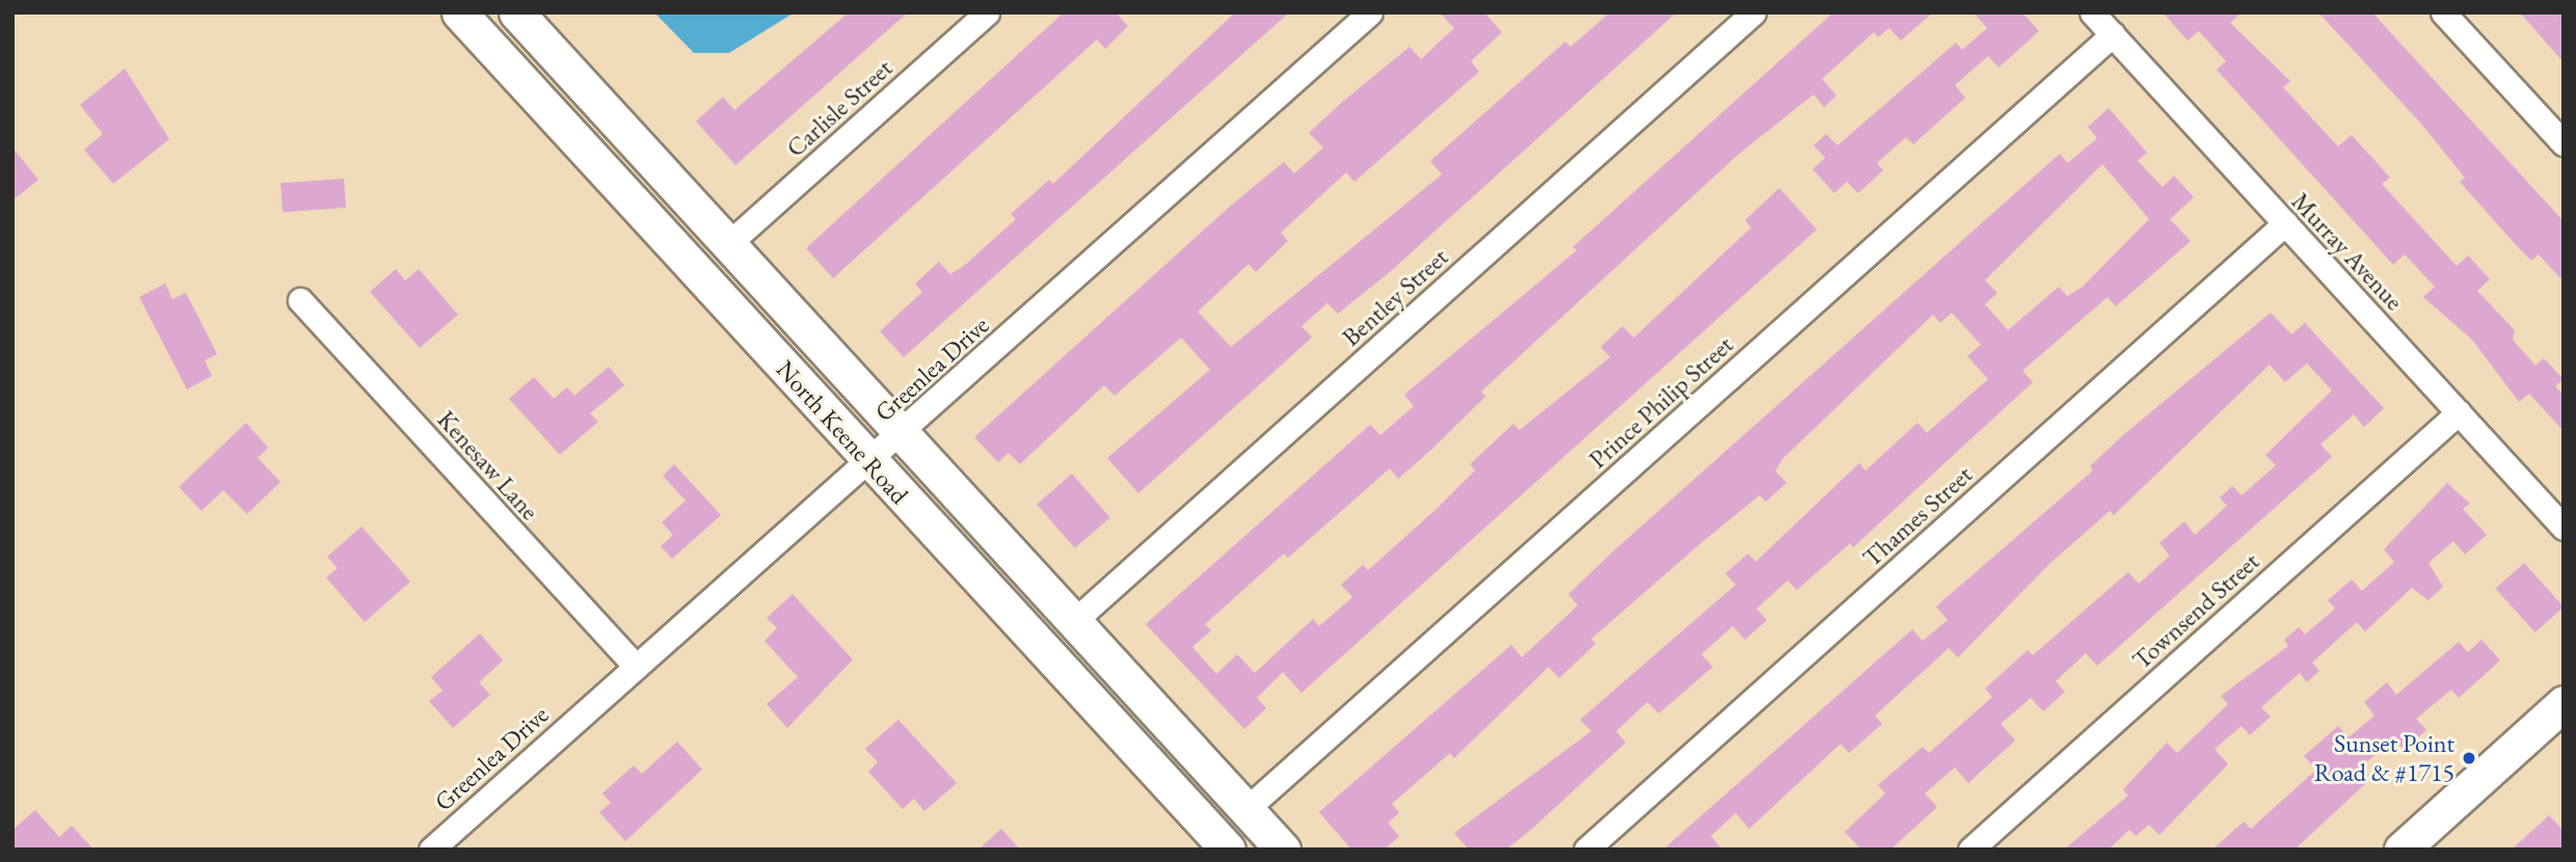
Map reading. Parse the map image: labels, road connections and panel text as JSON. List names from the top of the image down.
{
  "streets": {
    "main road": ["North Keene Road"],
    "street": [
      "Carlisle Street",
      "Murray Avenue",
      "Bentley Street",
      "Greenlea Drive",
      "Prince Philip Street",
      "Kenesaw Lane",
      "Thames Street",
      "Townsend Street"
    ]
  },
  "crossings": [
    ["Carlisle Street", "North Keene Road"],
    ["Murray Avenue", "Prince Philip Street"],
    ["Murray Avenue", "Thames Street"],
    ["Murray Avenue", "Townsend Street"],
    ["Bentley Street", "North Keene Road"],
    ["Greenlea Drive", "North Keene Road"],
    ["Greenlea Drive", "Kenesaw Lane"],
    ["Prince Philip Street", "North Keene Road"]
  ],
  "places": ["Sunset Point Road & #1715"]
}
